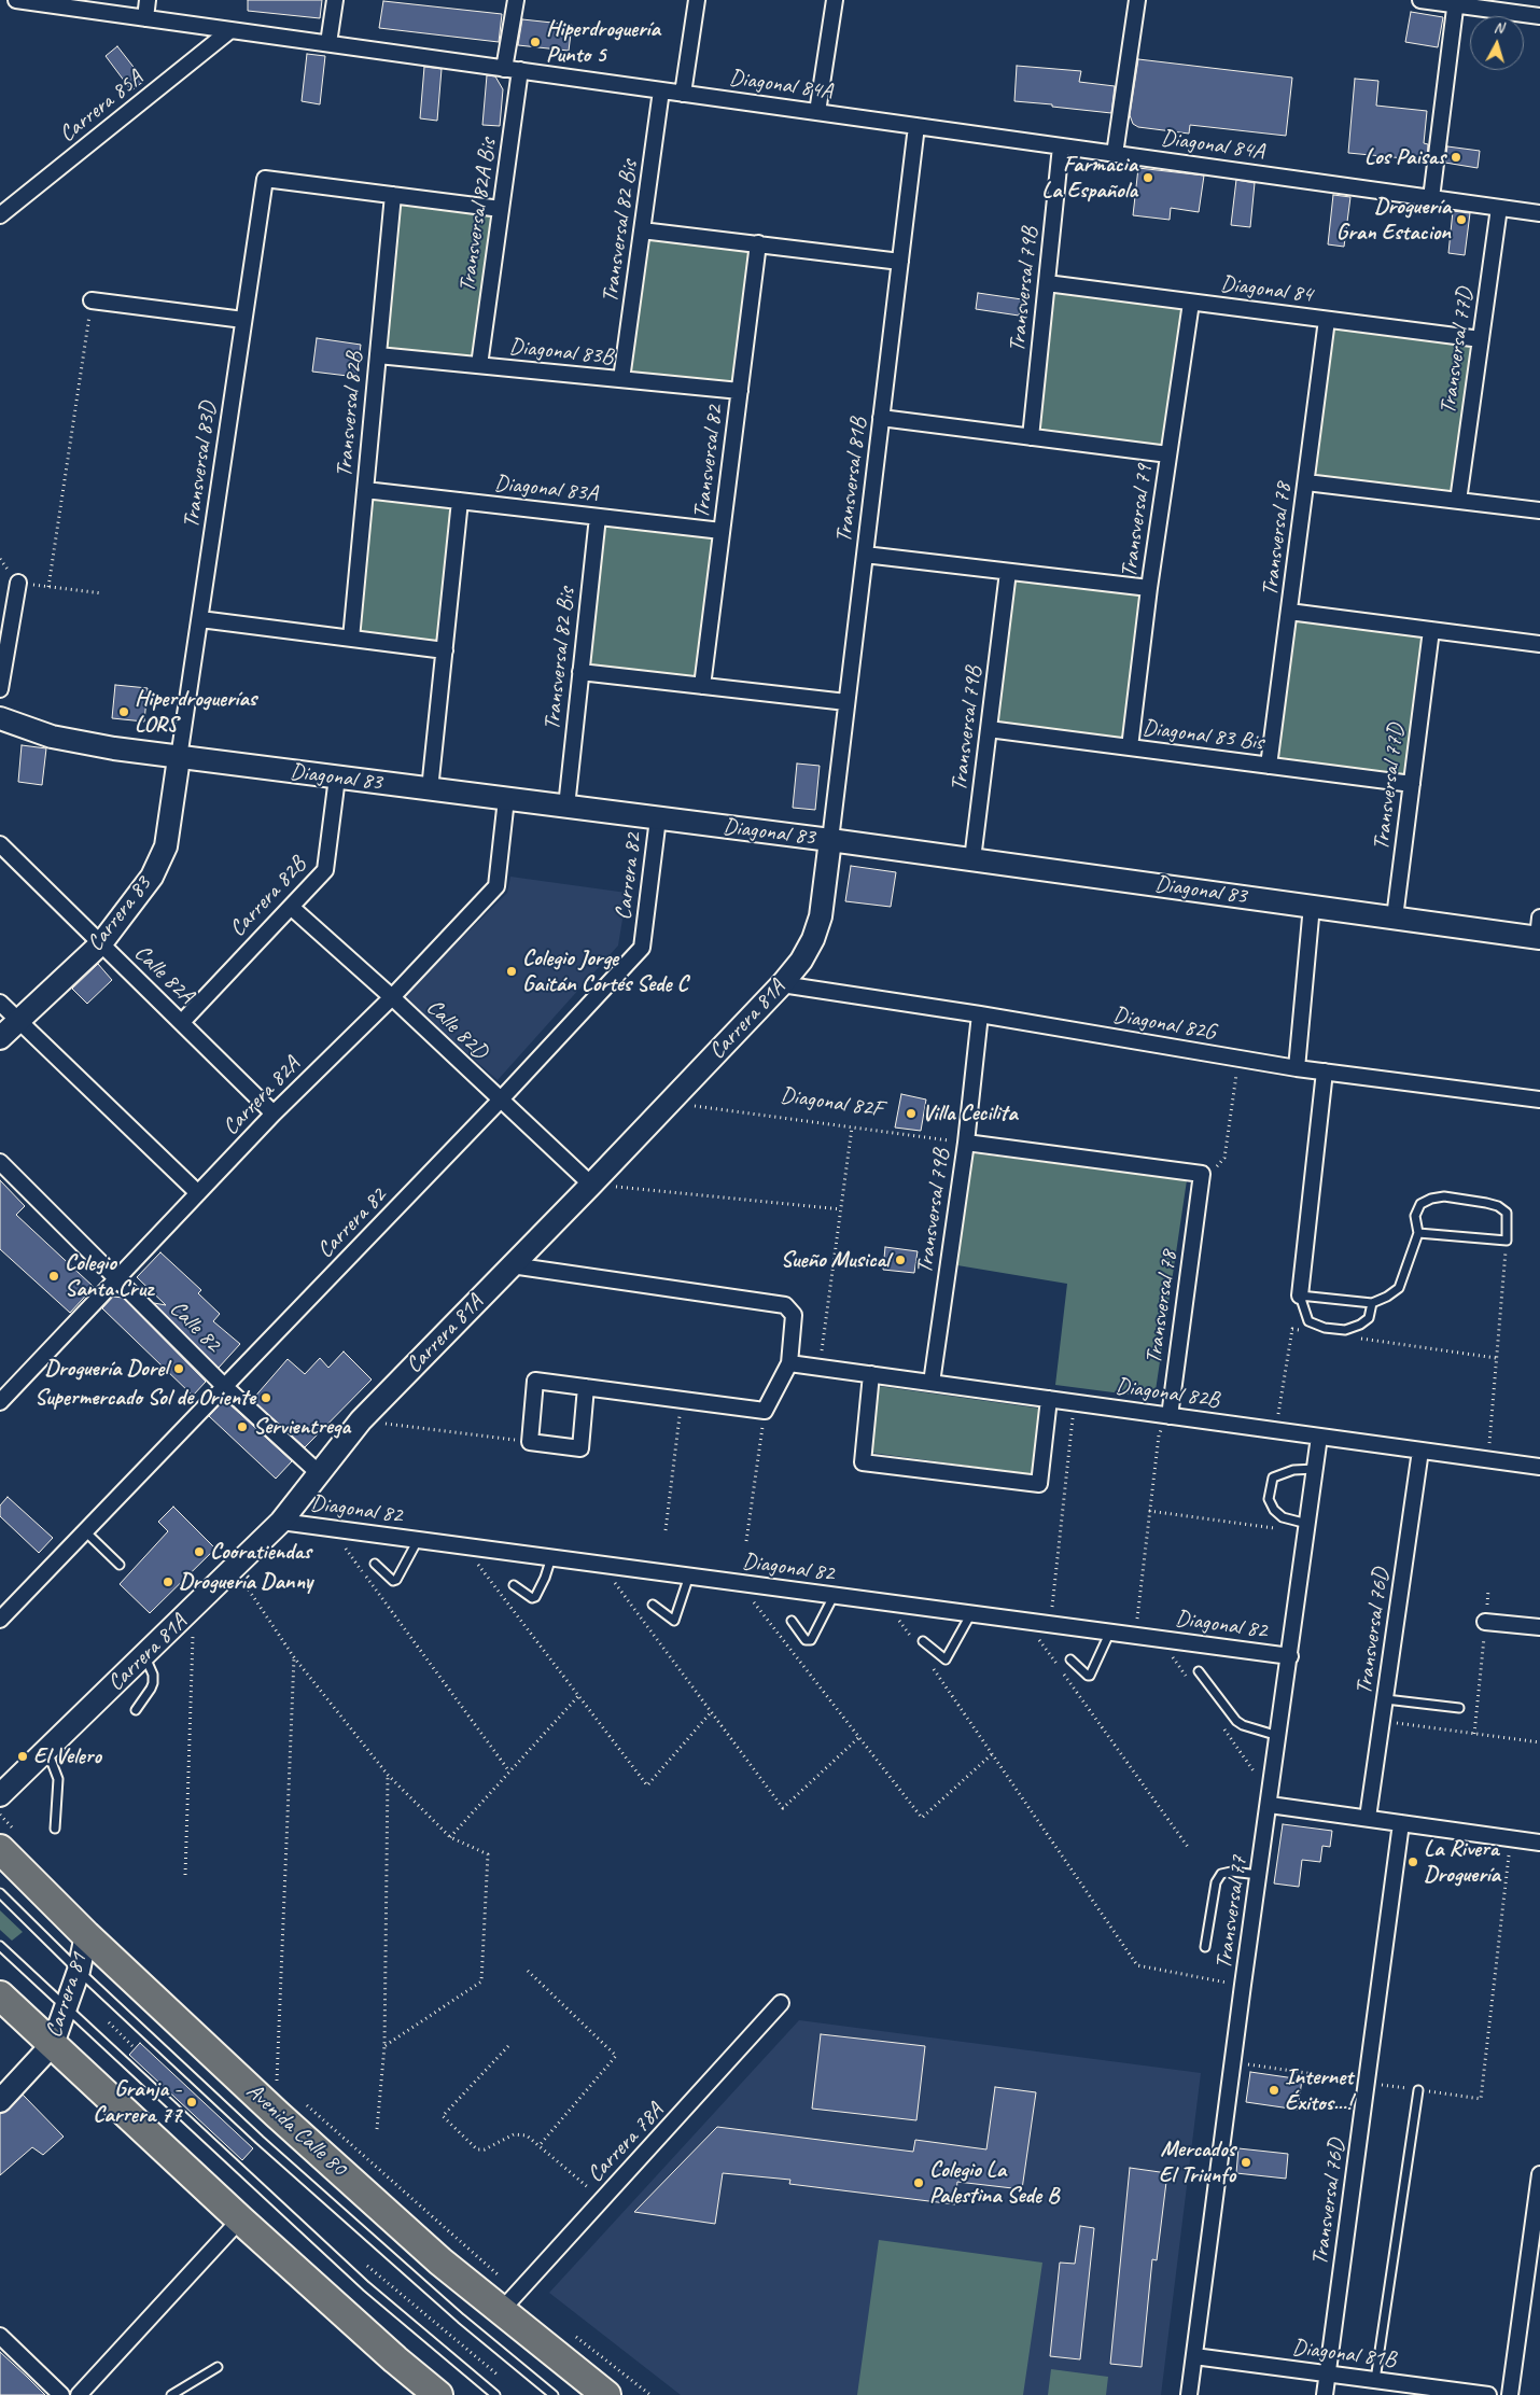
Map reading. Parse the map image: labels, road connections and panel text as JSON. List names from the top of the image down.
{
  "streets": {
    "highway": ["Avenida Calle 80"],
    "street": [
      "Diagonal 84A",
      "Carrera 85A",
      "Transversal 82A Bis",
      "Transversal 82 Bis",
      "Transversal 79B",
      "Diagonal 84",
      "Transversal 77D",
      "Diagonal 83B",
      "Transversal 82B",
      "Transversal 82",
      "Transversal 83D",
      "Transversal 81B",
      "Diagonal 83A",
      "Transversal 79",
      "Transversal 78",
      "Diagonal 83 Bis",
      "Diagonal 83",
      "Carrera 82",
      "Carrera 82B",
      "Carrera 83",
      "Calle 82A",
      "Carrera 81A",
      "Diagonal 82G",
      "Calle 82D",
      "Carrera 82A",
      "Calle 82",
      "Diagonal 82B",
      "Diagonal 82",
      "Transversal 76D",
      "Transversal 77",
      "Carrera 81",
      "Carrera 78A",
      "Diagonal 81B"
    ],
    "path": ["Diagonal 82F"]
  },
  "crossings": [
    ["Diagonal 84A", "Carrera 85A"],
    ["Diagonal 84A", "Transversal 82A Bis"],
    ["Diagonal 84A", "Transversal 82 Bis"],
    ["Diagonal 84A", "Transversal 79B"],
    ["Diagonal 84A", "Transversal 77D"],
    ["Diagonal 84A", "Transversal 81B"],
    ["Transversal 82A Bis", "Diagonal 83B"],
    ["Transversal 82 Bis", "Diagonal 83B"],
    ["Transversal 82 Bis", "Diagonal 83A"],
    ["Transversal 82 Bis", "Diagonal 83"],
    ["Transversal 79B", "Diagonal 84"],
    ["Transversal 79B", "Diagonal 83 Bis"],
    ["Transversal 79B", "Diagonal 83"],
    ["Transversal 79B", "Diagonal 82G"],
    ["Transversal 79B", "Diagonal 82F"],
    ["Transversal 79B", "Diagonal 82B"],
    ["Diagonal 84", "Transversal 77D"],
    ["Diagonal 84", "Transversal 79"],
    ["Diagonal 84", "Transversal 78"],
    ["Transversal 77D", "Diagonal 83 Bis"],
    ["Transversal 77D", "Diagonal 83"],
    ["Diagonal 83B", "Transversal 82B"],
    ["Diagonal 83B", "Transversal 82"],
    ["Transversal 82B", "Transversal 83D"],
    ["Transversal 82B", "Diagonal 83A"],
    ["Transversal 82", "Diagonal 83A"],
    ["Transversal 83D", "Diagonal 83"],
    ["Transversal 83D", "Carrera 83"],
    ["Transversal 81B", "Diagonal 83"],
    ["Transversal 81B", "Carrera 81A"],
    ["Transversal 79", "Diagonal 83 Bis"],
    ["Transversal 78", "Diagonal 83 Bis"],
    ["Transversal 78", "Diagonal 82B"],
    ["Diagonal 83", "Carrera 82"],
    ["Diagonal 83", "Carrera 82B"],
    ["Diagonal 83", "Carrera 83"],
    ["Diagonal 83", "Carrera 81A"],
    ["Diagonal 83", "Carrera 82A"],
    ["Carrera 82", "Calle 82D"],
    ["Carrera 82", "Calle 82"],
    ["Carrera 82B", "Calle 82A"],
    ["Carrera 82B", "Calle 82D"],
    ["Carrera 83", "Calle 82A"],
    ["Calle 82A", "Carrera 82A"],
    ["Carrera 81A", "Diagonal 82G"],
    ["Carrera 81A", "Calle 82D"],
    ["Carrera 81A", "Calle 82"],
    ["Carrera 81A", "Diagonal 82"],
    ["Calle 82D", "Carrera 82A"],
    ["Carrera 82A", "Calle 82"],
    ["Diagonal 82B", "Transversal 76D"],
    ["Diagonal 82B", "Transversal 77"],
    ["Diagonal 82", "Transversal 77"],
    ["Transversal 76D", "Diagonal 81B"],
    ["Transversal 77", "Diagonal 81B"],
    ["Carrera 81", "Avenida Calle 80"],
    ["Avenida Calle 80", "Carrera 78A"]
  ],
  "places": [
    "Hiperdroguería Punto 5",
    "Los Paisas",
    "Farmacia La Española",
    "Droguería Gran Estacion",
    "Hiperdroguerías LORS",
    "Colegio Jorge Gaitán Cortés Sede C",
    "Villa Cecilita",
    "Sueño Musical",
    "Colegio Santa Cruz",
    "Droguería Dorel",
    "Supermercado Sol de Oriente",
    "Servientrega",
    "Cooratiendas",
    "Droguería Danny",
    "El Velero",
    "La Rivera Droguería",
    "Internet Éxitos...!",
    "Granja - Carrera 77",
    "Mercados El Triunfo",
    "Colegio La Palestina Sede B"
  ],
  "north": "top"
}
